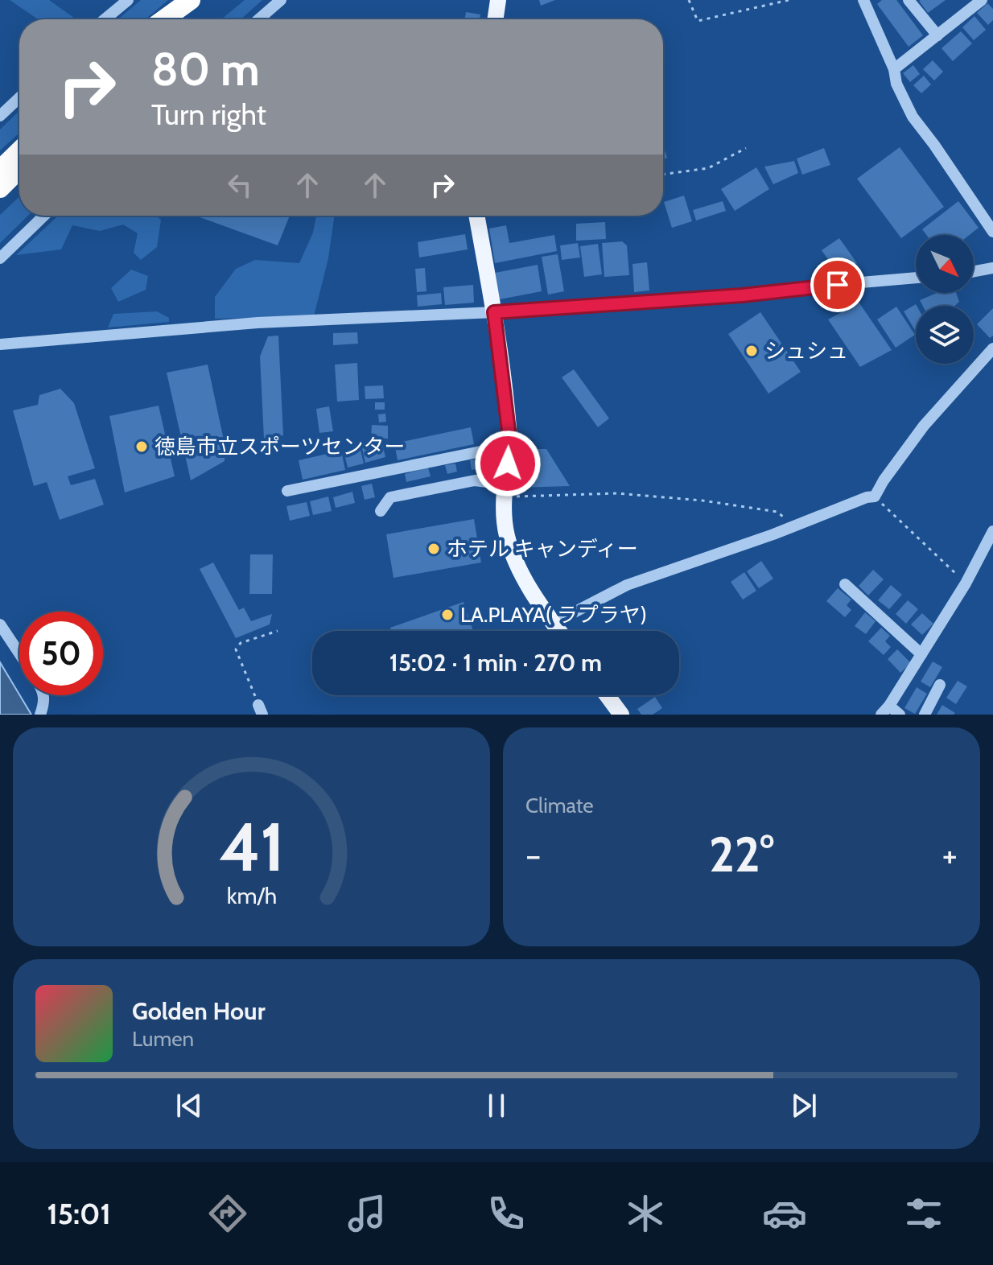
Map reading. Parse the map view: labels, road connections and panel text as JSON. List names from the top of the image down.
{
  "places": [
    "シュシュ",
    "徳島市立スポーツセンター",
    "ホテル キャンディー",
    "LA.PLAYA( ラプラヤ)"
  ],
  "north": "bottom right",
  "page": {
    "turn": ["80 m", "Turn right"],
    "limit": "50",
    "trip": "15:02 · 1 min · 270 m",
    "tile": "Climate",
    "heat": ["−", "22°", "+"],
    "song": ["Golden Hour", "Lumen"],
    "tabs": "15:01",
    "gauge": ["41", "km/h"]
  }
}
